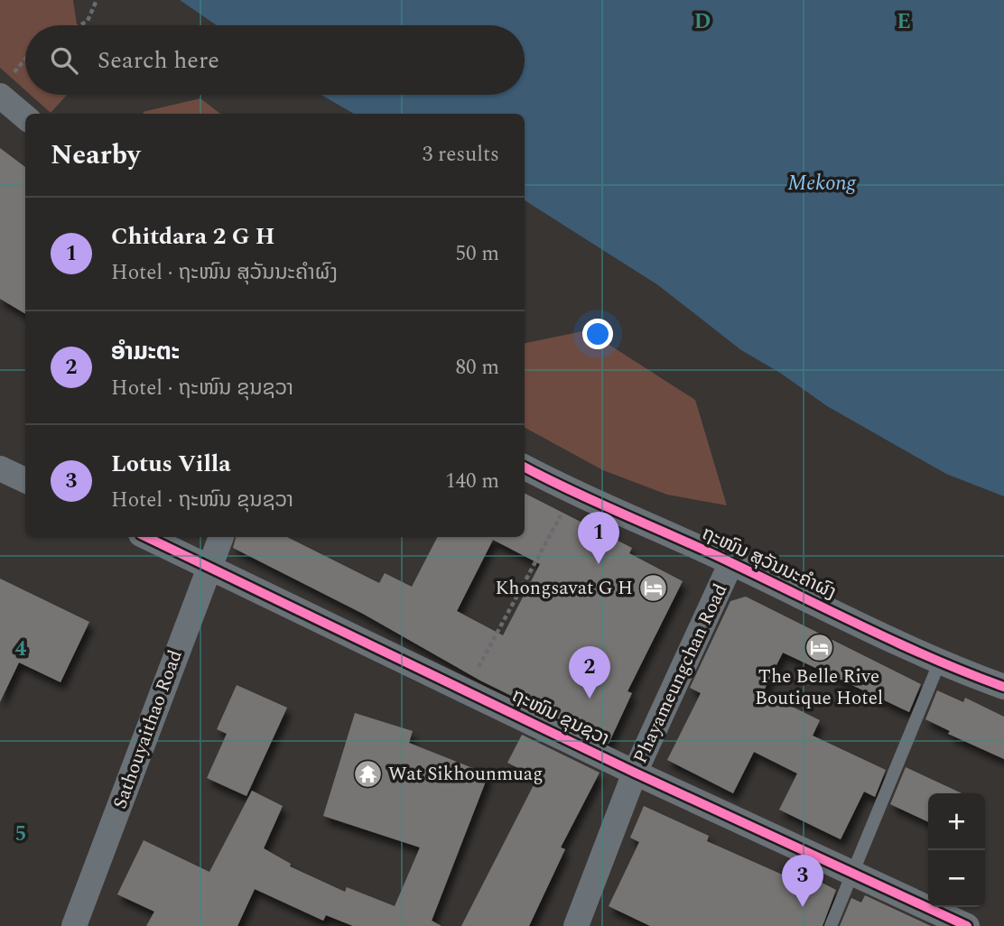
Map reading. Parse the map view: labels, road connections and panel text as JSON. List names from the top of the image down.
{
  "streets": {
    "street": [
      "ຖະໜົນ ສຸວັນນະຄໍາຜົງ",
      "Phayameungchan Road",
      "ຖະໜົນ ຂຸນຊວາ",
      "Sathouyaithao Road"
    ]
  },
  "crossings": [
    ["ຖະໜົນ ສຸວັນນະຄໍາຜົງ", "Phayameungchan Road"],
    ["Phayameungchan Road", "ຖະໜົນ ຂຸນຊວາ"],
    ["ຖະໜົນ ຂຸນຊວາ", "Sathouyaithao Road"]
  ],
  "water": ["Mekong"],
  "places": {
    "hotel": ["Khongsavat G H", "The Belle Rive Boutique Hotel"],
    "temple": ["Wat Sikhounmuag"]
  },
  "page": {
    "search": "Search here",
    "heading": ["Nearby", "3 results"],
    "list": [
      {
        "mark": "1",
        "name": "Chitdara 2 G H",
        "note": "Hotel · ຖະໜົນ ສຸວັນນະຄໍາຜົງ",
        "value": "50 m"
      },
      {
        "mark": "2",
        "name": "ອຳມະຕະ",
        "note": "Hotel · ຖະໜົນ ຂຸນຊວາ",
        "value": "80 m"
      },
      {
        "mark": "3",
        "name": "Lotus Villa",
        "note": "Hotel · ຖະໜົນ ຂຸນຊວາ",
        "value": "140 m"
      }
    ],
    "pins": ["1", "2", "3"],
    "map_buttons": ["+", "−"]
  },
  "grid": {
    "columns": ["D", "E"],
    "rows": ["4", "5"]
  }
}
